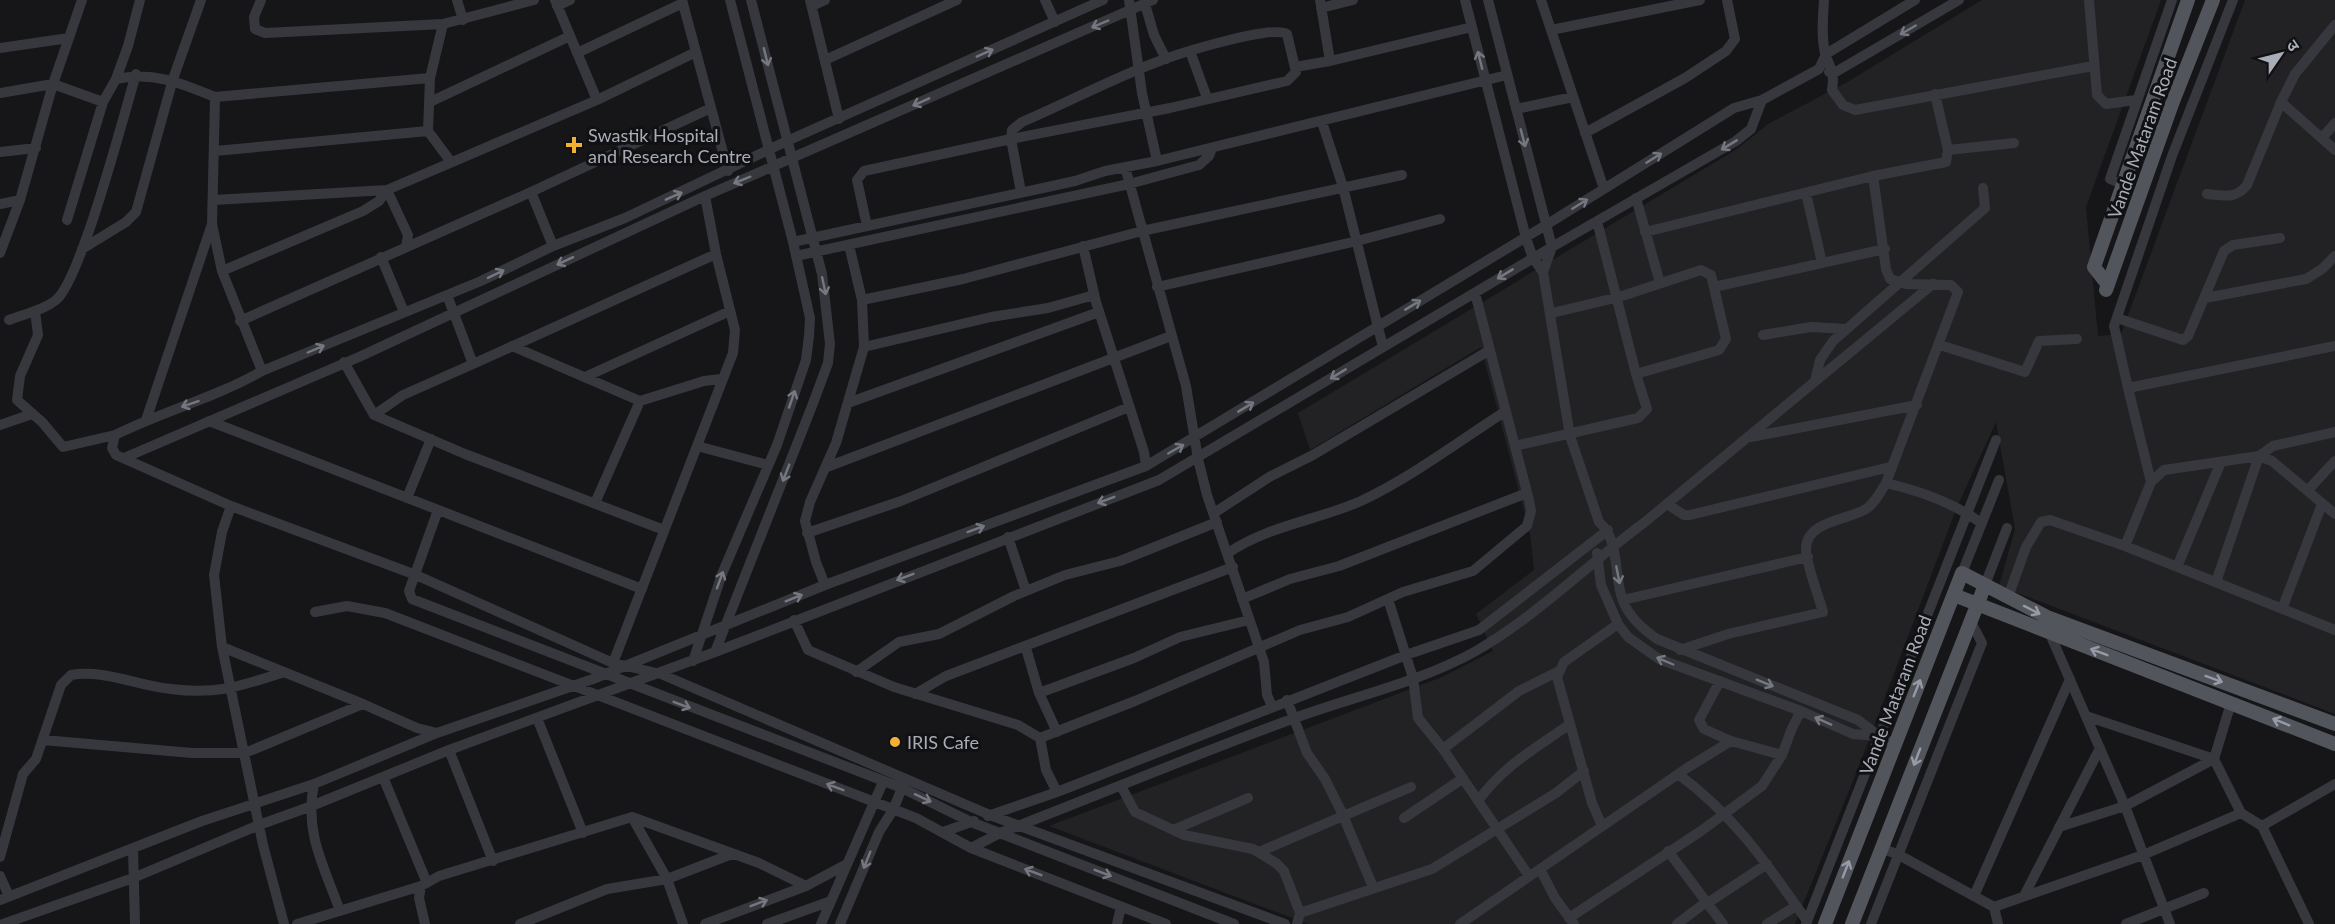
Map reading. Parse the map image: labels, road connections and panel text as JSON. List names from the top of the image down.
{
  "streets": {
    "main road": ["Vande Mataram Road"]
  },
  "places": {
    "health": ["Swastik Hospital and Research Centre"],
    "other": ["IRIS Cafe"]
  },
  "north": "top right"
}
